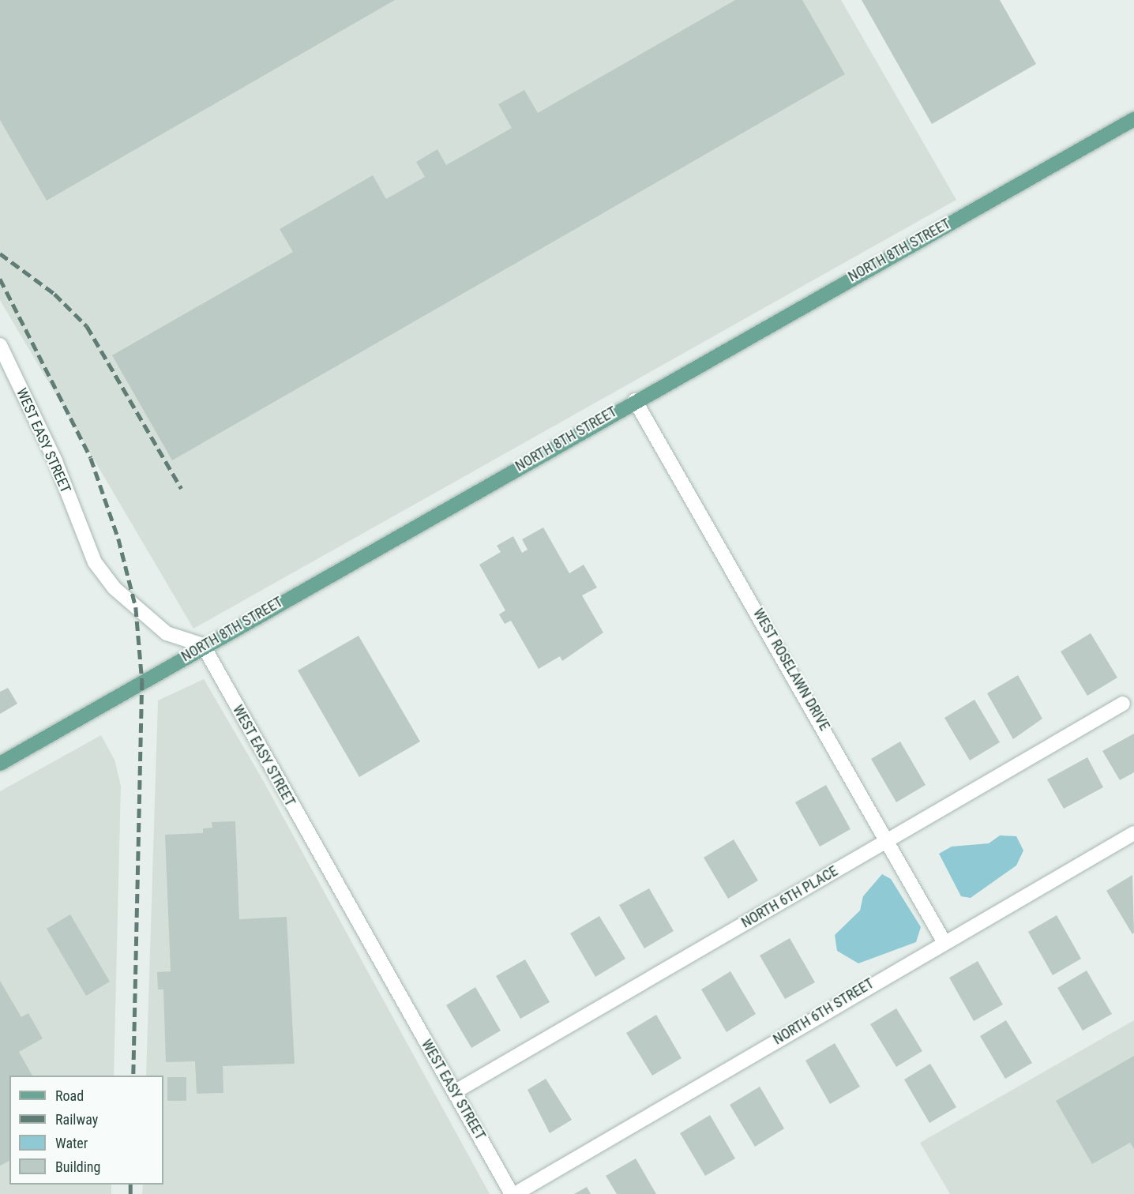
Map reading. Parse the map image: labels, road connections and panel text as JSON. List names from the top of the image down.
{
  "streets": {
    "main road": ["NORTH 8TH STREET"],
    "street": [
      "WEST EASY STREET",
      "WEST ROSELAWN DRIVE",
      "NORTH 6TH PLACE",
      "NORTH 6TH STREET"
    ]
  },
  "crossings": [
    ["NORTH 8TH STREET", "WEST EASY STREET"],
    ["NORTH 8TH STREET", "WEST ROSELAWN DRIVE"],
    ["WEST EASY STREET", "NORTH 6TH PLACE"],
    ["WEST EASY STREET", "NORTH 6TH STREET"],
    ["WEST ROSELAWN DRIVE", "NORTH 6TH PLACE"],
    ["WEST ROSELAWN DRIVE", "NORTH 6TH STREET"]
  ],
  "legend": [
    "Road",
    "Railway",
    "Water",
    "Building"
  ]
}
